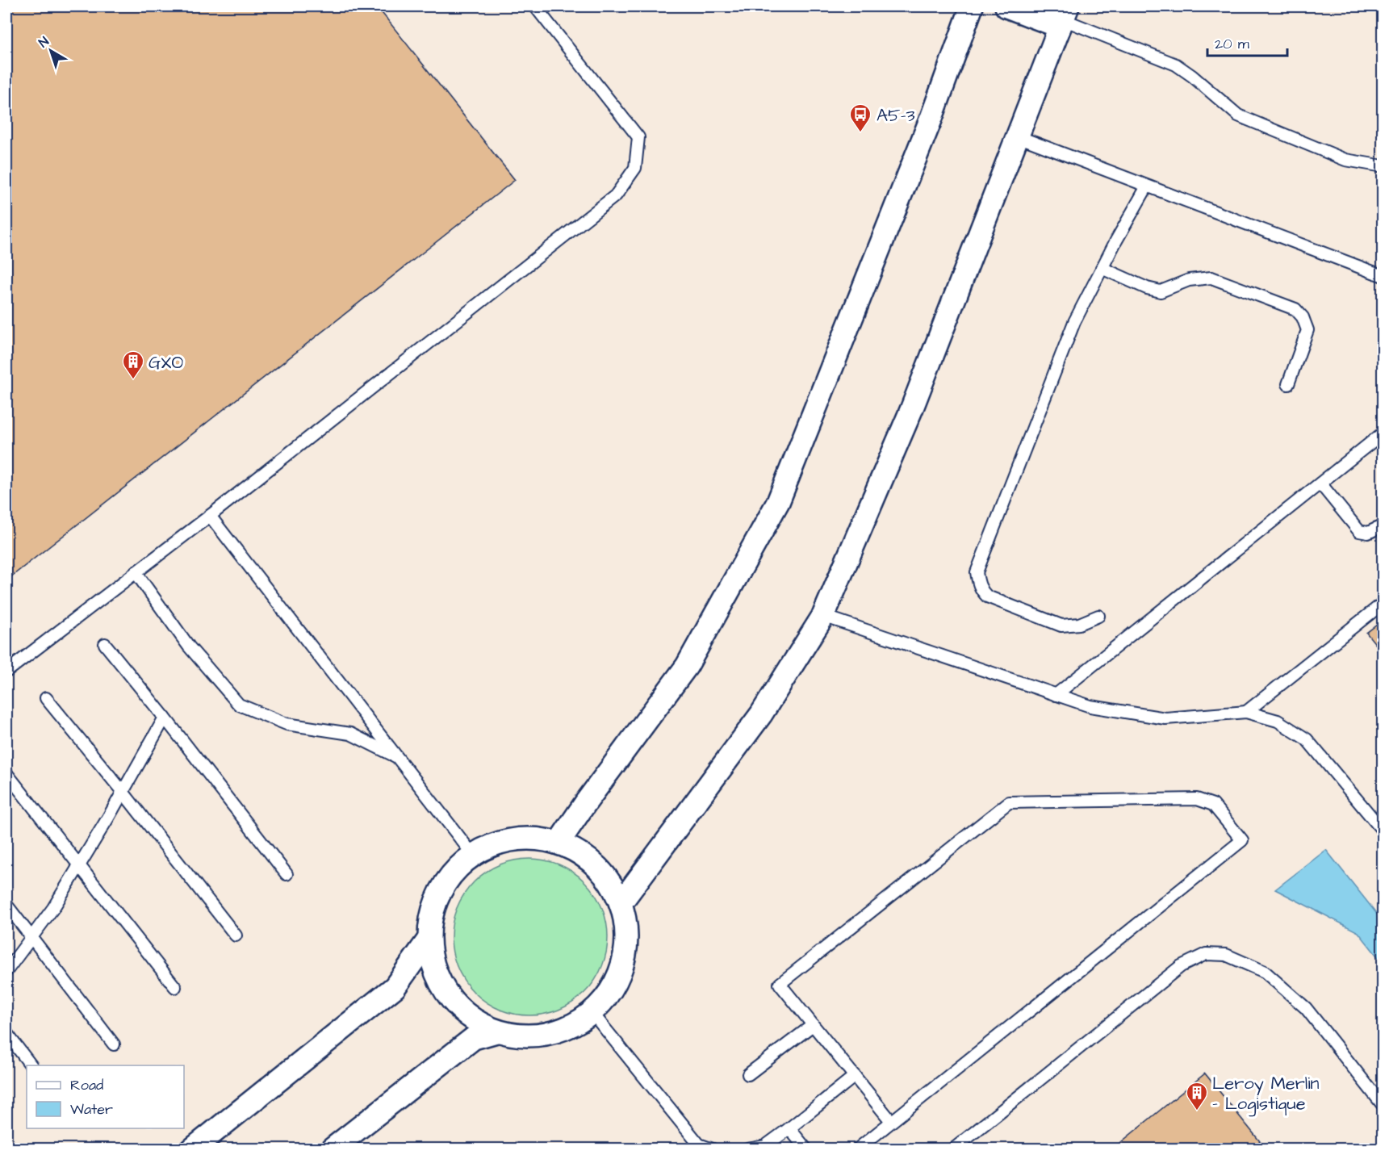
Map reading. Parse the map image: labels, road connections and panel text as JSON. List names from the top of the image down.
{
  "places": {
    "bus stop": ["A5-3"],
    "building": ["GXO", "Leroy Merlin - Logistique"]
  },
  "legend": ["Road", "Water"],
  "scale_bar": "20 m",
  "north": "top left"
}
